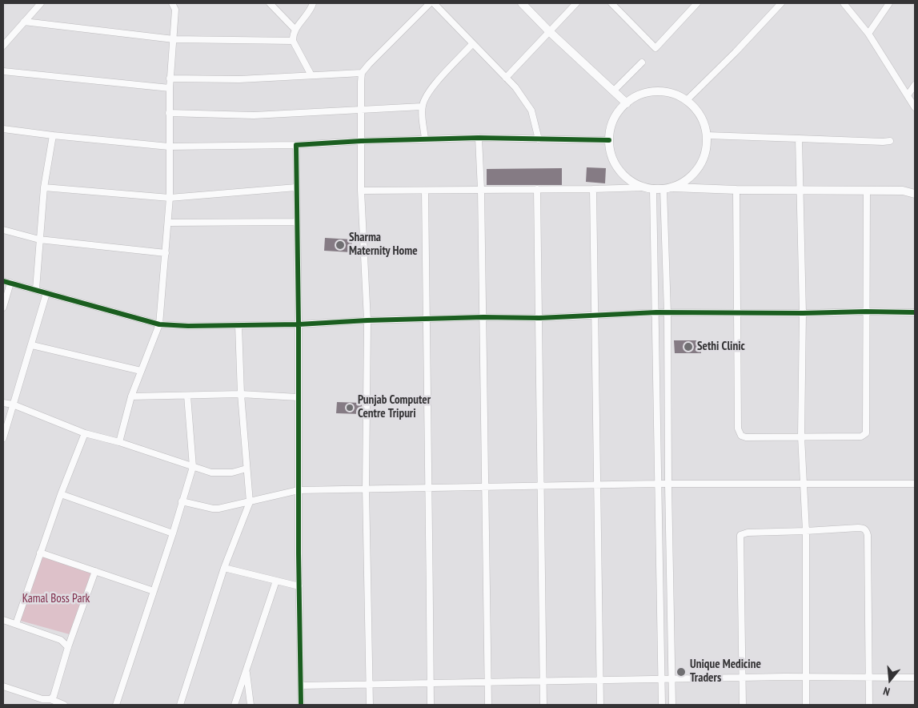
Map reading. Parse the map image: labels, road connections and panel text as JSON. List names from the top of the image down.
{
  "parks": ["Kamal Boss Park"],
  "places": [
    "Sharma Maternity Home",
    "Sethi Clinic",
    "Punjab Computer Centre Tripuri",
    "Unique Medicine Traders"
  ],
  "north": "bottom"
}
